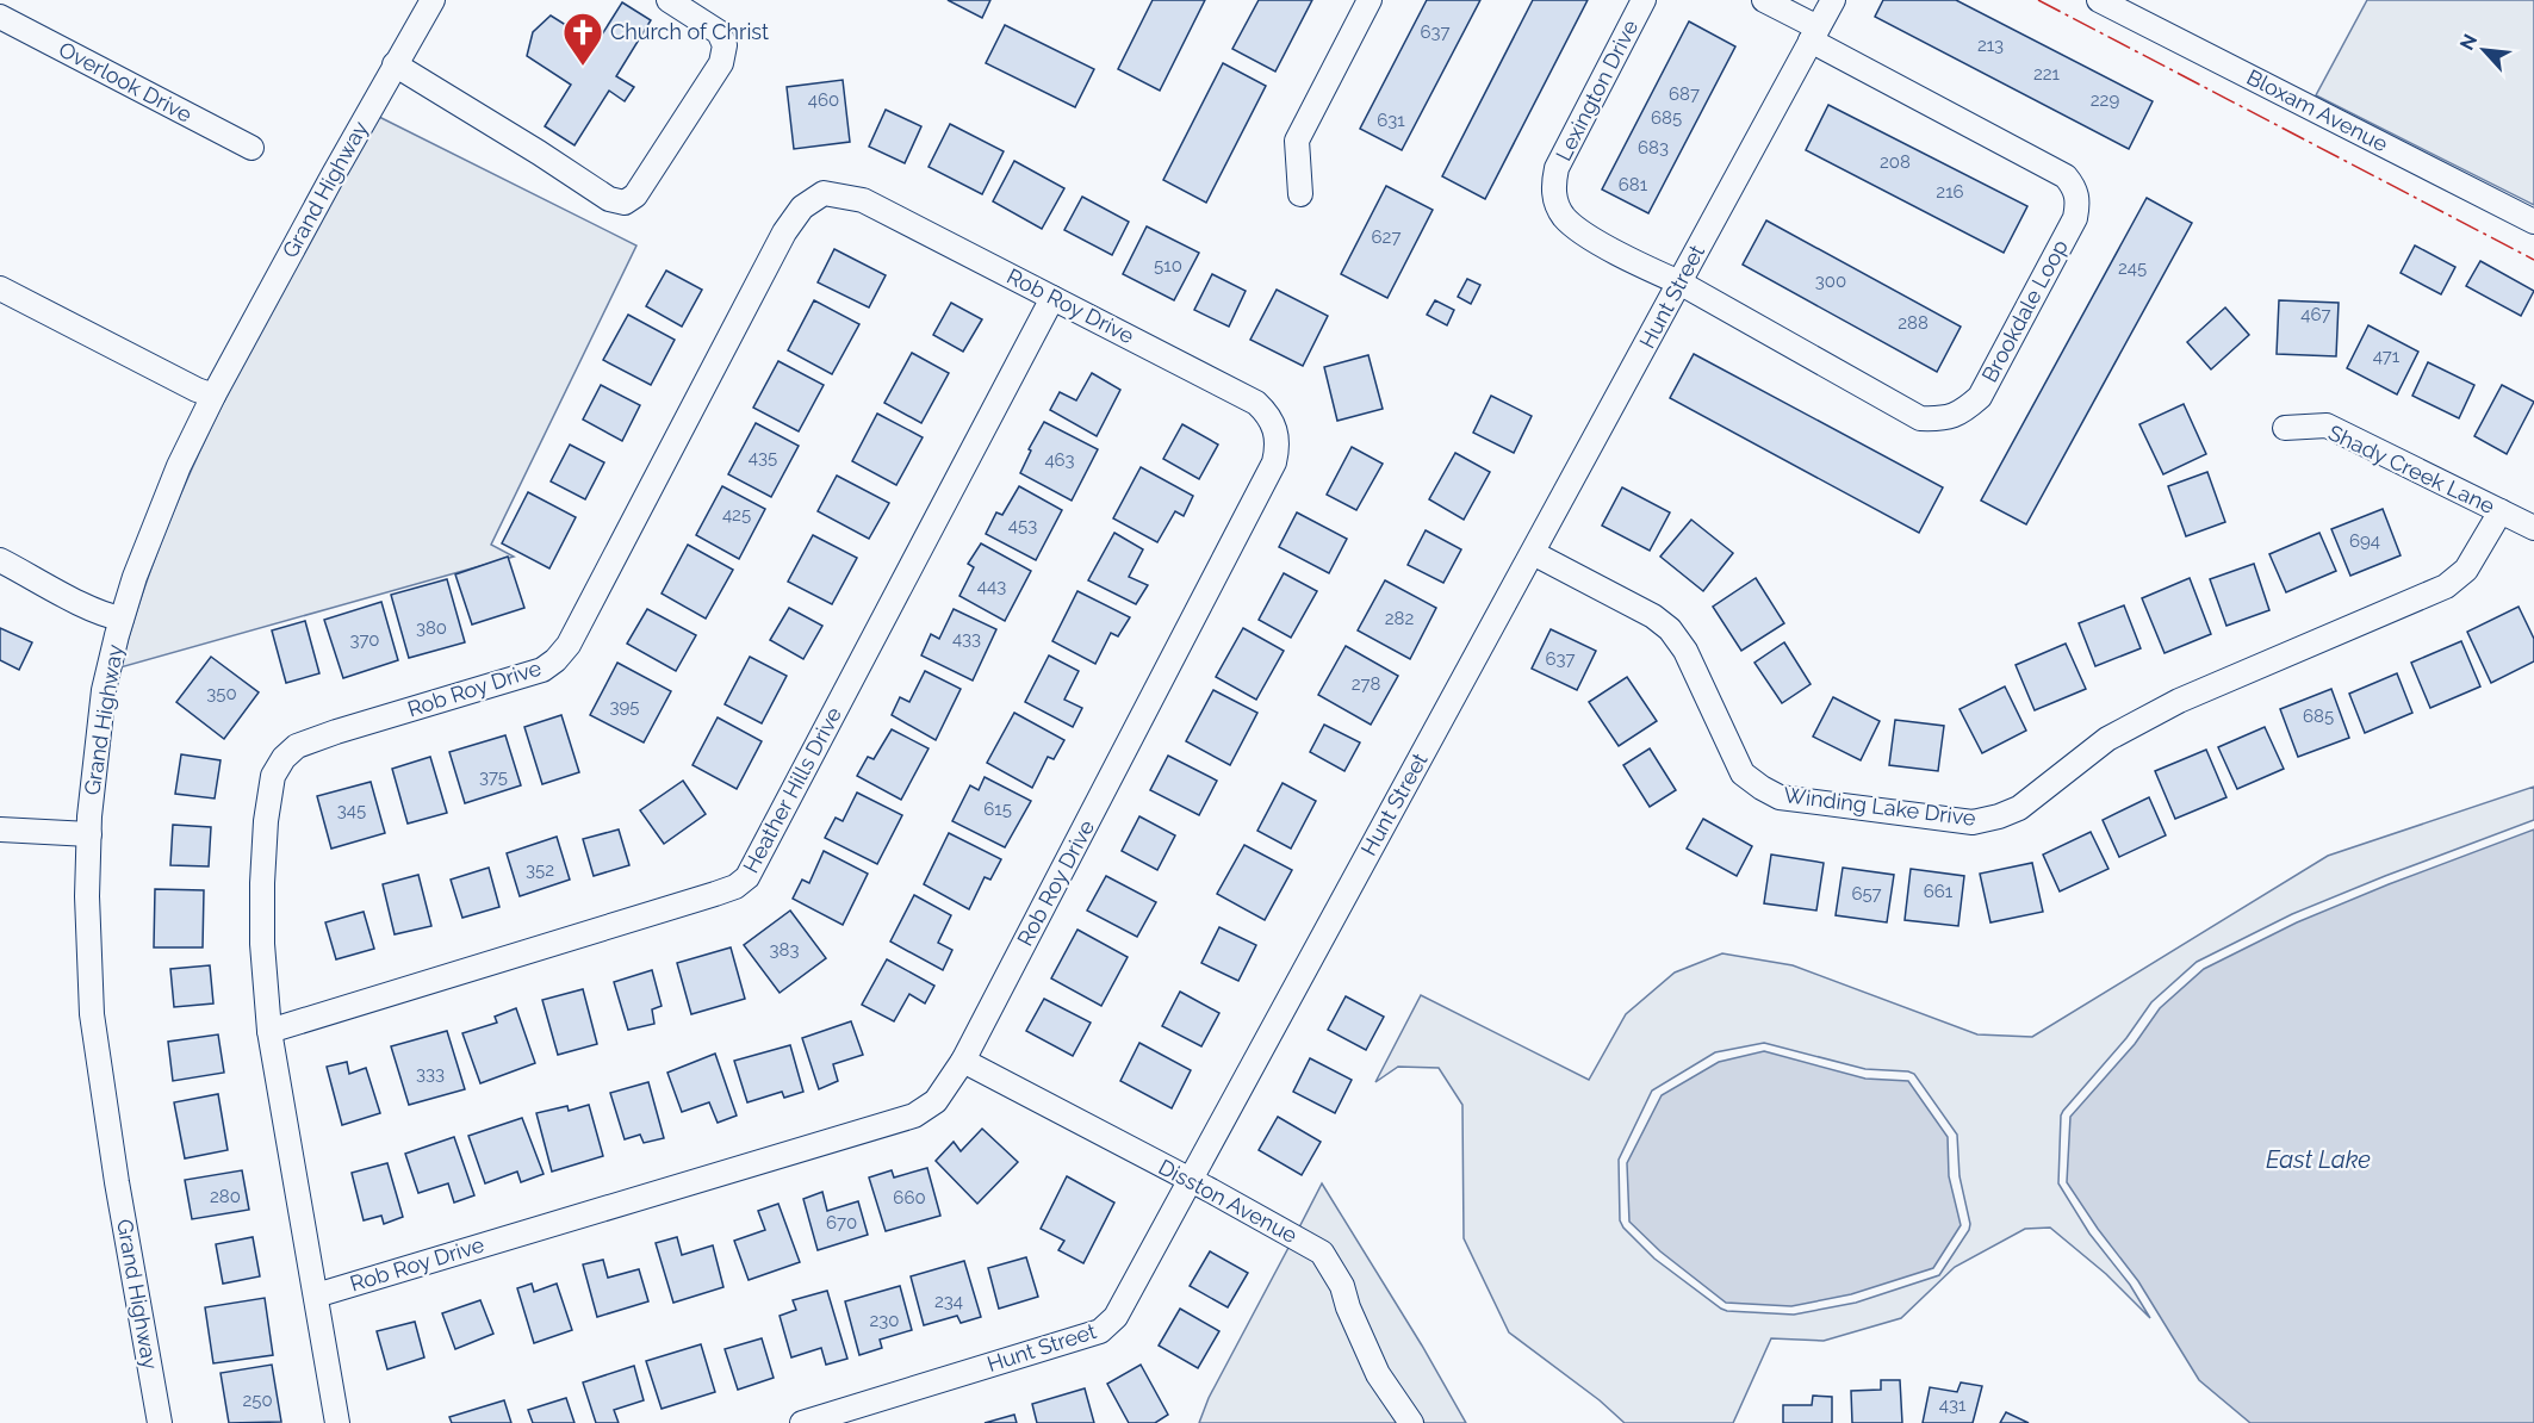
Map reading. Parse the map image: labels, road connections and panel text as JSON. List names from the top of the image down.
{
  "streets": {
    "street": [
      "Overlook Drive",
      "Lexington Drive",
      "Bloxam Avenue",
      "Grand Highway",
      "Hunt Street",
      "Rob Roy Drive",
      "Brookdale Loop",
      "Shady Creek Lane",
      "Heather Hills Drive",
      "Winding Lake Drive",
      "Disston Avenue"
    ]
  },
  "crossings": [
    ["Lexington Drive", "Hunt Street"],
    ["Lexington Drive", "Brookdale Loop"],
    ["Hunt Street", "Brookdale Loop"],
    ["Hunt Street", "Winding Lake Drive"],
    ["Hunt Street", "Disston Avenue"],
    ["Rob Roy Drive", "Heather Hills Drive"],
    ["Rob Roy Drive", "Disston Avenue"],
    ["Shady Creek Lane", "Winding Lake Drive"]
  ],
  "water": ["East Lake"],
  "places": {
    "church": ["Church of Christ"]
  },
  "house_numbers": [
    "637",
    "213",
    "221",
    "687",
    "460",
    "229",
    "685",
    "631",
    "683",
    "208",
    "681",
    "216",
    "627",
    "510",
    "245",
    "300",
    "467",
    "288",
    "471",
    "435",
    "463",
    "425",
    "453",
    "694",
    "443",
    "282",
    "380",
    "433",
    "370",
    "637",
    "278",
    "350",
    "395",
    "685",
    "375",
    "615",
    "345",
    "352",
    "661",
    "657",
    "383",
    "333",
    "280",
    "660",
    "670",
    "234",
    "230",
    "250",
    "431"
  ],
  "north": "top left"
}
